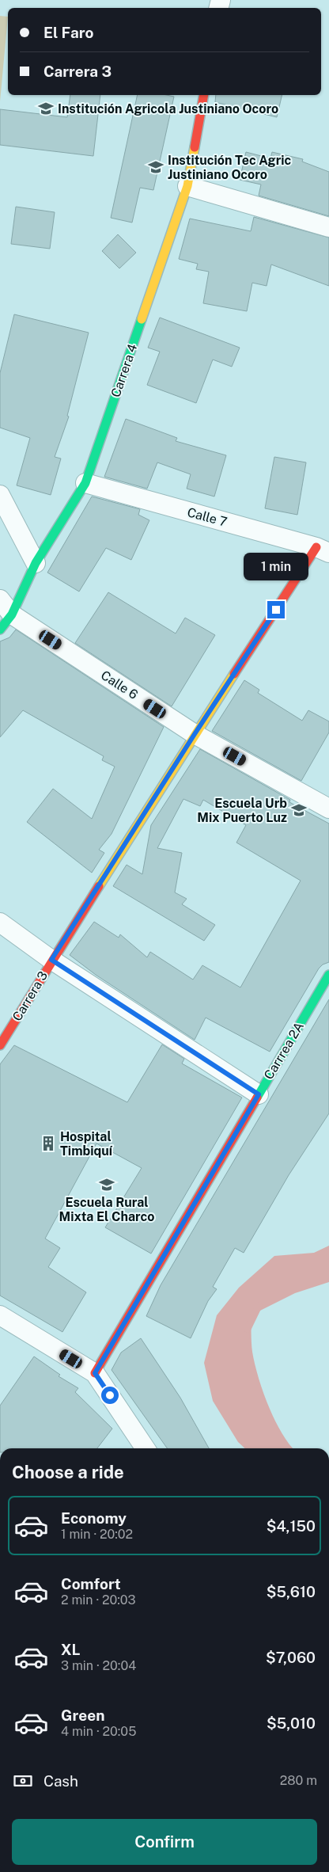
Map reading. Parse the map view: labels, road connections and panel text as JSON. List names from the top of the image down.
{
  "streets": {
    "street": [
      "Carrera 4",
      "Calle 7",
      "Calle 6",
      "Carrera 3",
      "Carrrea 2A"
    ]
  },
  "crossings": [
    ["Carrera 4", "Calle 7"],
    ["Carrera 4", "Calle 6"],
    ["Calle 7", "Carrera 3"],
    ["Calle 6", "Carrera 3"]
  ],
  "places": {
    "school or university": [
      "Institución Agricola Justiniano Ocoro",
      "Institución Tec Agric Justiniano Ocoro",
      "Escuela Urb Mix Puerto Luz",
      "Escuela Rural Mixta El Charco"
    ],
    "building": ["Hospital Timbiquí"]
  },
  "page": {
    "banner": ["El Faro", "Carrera 3"],
    "bubble": "1 min",
    "heading": "Choose a ride",
    "list": [
      {
        "name": "Economy",
        "note": "1 min · 20:02",
        "value": "$4,150"
      },
      {
        "name": "Comfort",
        "note": "2 min · 20:03",
        "value": "$5,610"
      },
      {
        "name": "XL",
        "note": "3 min · 20:04",
        "value": "$7,060"
      },
      {
        "name": "Green",
        "note": "4 min · 20:05",
        "value": "$5,010"
      }
    ],
    "pay": ["Cash", "280 m"],
    "buttons": "Confirm"
  }
}
